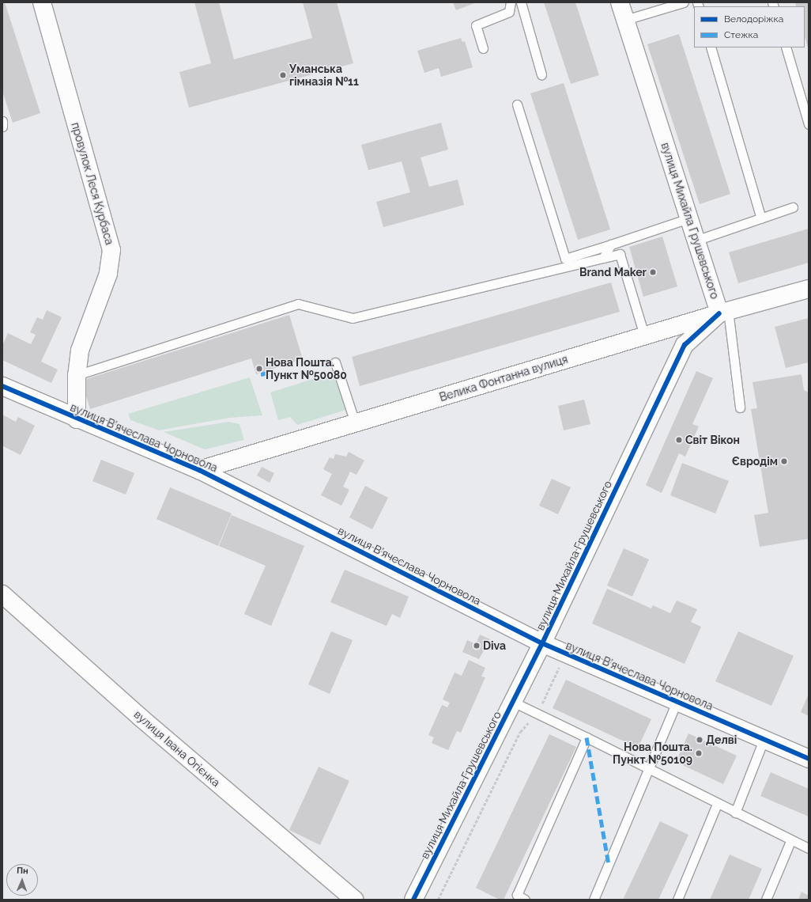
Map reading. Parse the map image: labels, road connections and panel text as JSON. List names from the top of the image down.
{
  "streets": {
    "street": [
      "провулок Леся Курбаса",
      "вулиця Михайла Грушевського",
      "Велика Фонтанна вулиця",
      "вулиця В’ячеслава Чорновола",
      "вулиця Івана Огієнка"
    ]
  },
  "crossings": [
    ["провулок Леся Курбаса", "вулиця В’ячеслава Чорновола"],
    ["вулиця Михайла Грушевського", "Велика Фонтанна вулиця"],
    ["вулиця Михайла Грушевського", "вулиця В’ячеслава Чорновола"],
    ["Велика Фонтанна вулиця", "вулиця В’ячеслава Чорновола"]
  ],
  "places": [
    "Уманська гімназія №11",
    "Brand Maker",
    "Нова Пошта. Пункт №50080",
    "Світ Вікон",
    "Євродім",
    "Diva",
    "Делві",
    "Нова Пошта. Пункт №50109"
  ],
  "legend": ["Велодоріжка", "Стежка"],
  "north": "top"
}
